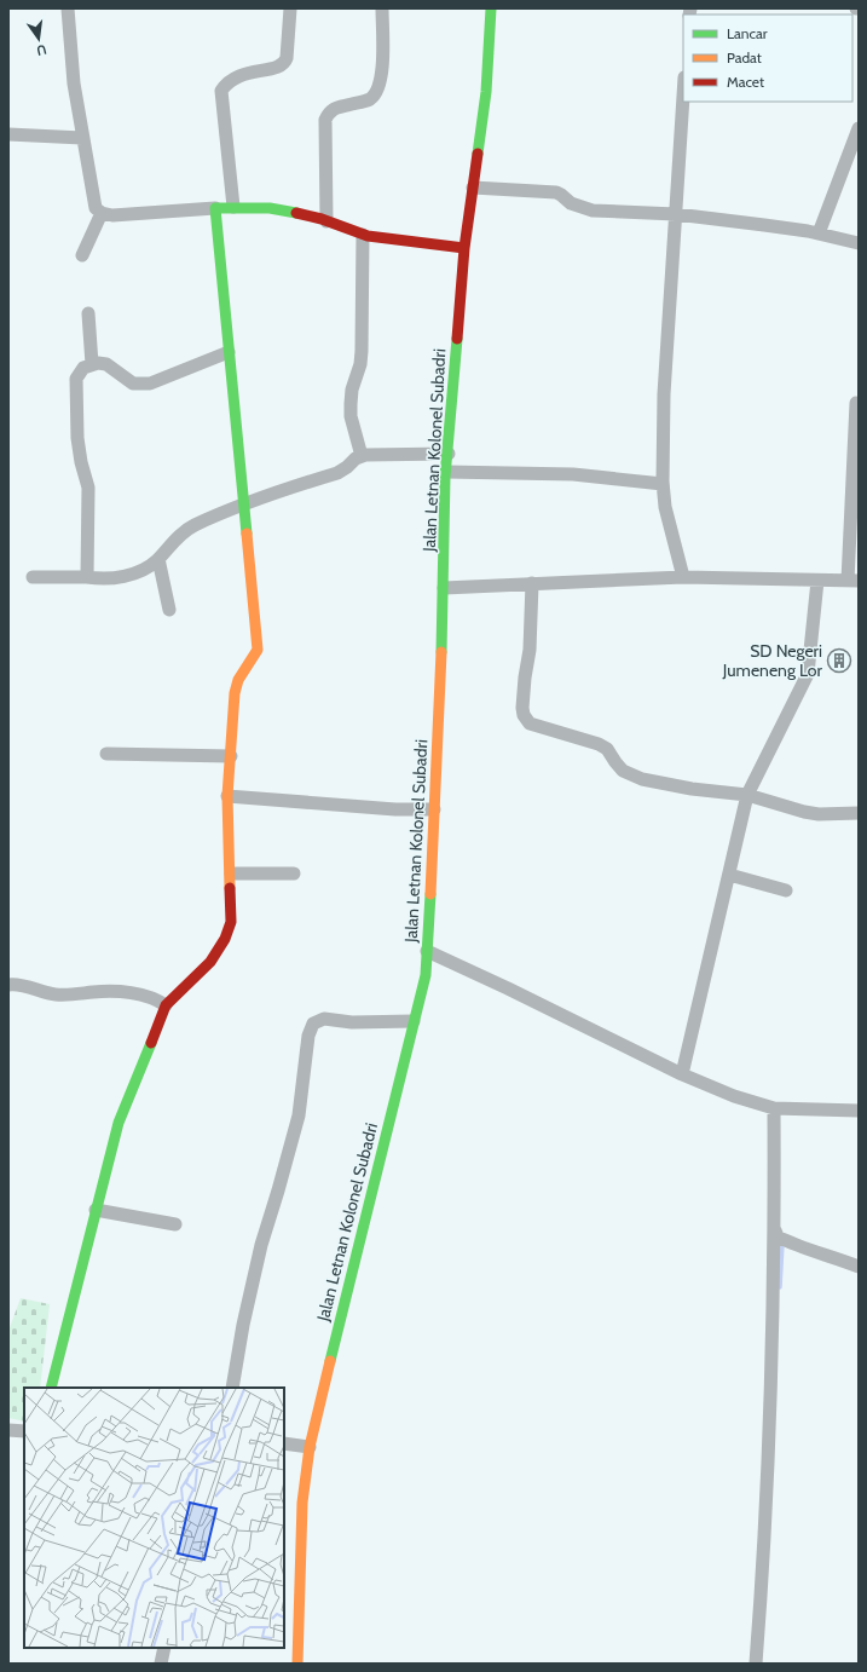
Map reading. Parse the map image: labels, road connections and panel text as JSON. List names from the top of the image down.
{
  "streets": {
    "main road": ["Jalan Letnan Kolonel Subadri"]
  },
  "places": {
    "building": ["SD Negeri Jumeneng Lor"]
  },
  "legend": ["Lancar", "Padat", "Macet"],
  "north": "bottom"
}
